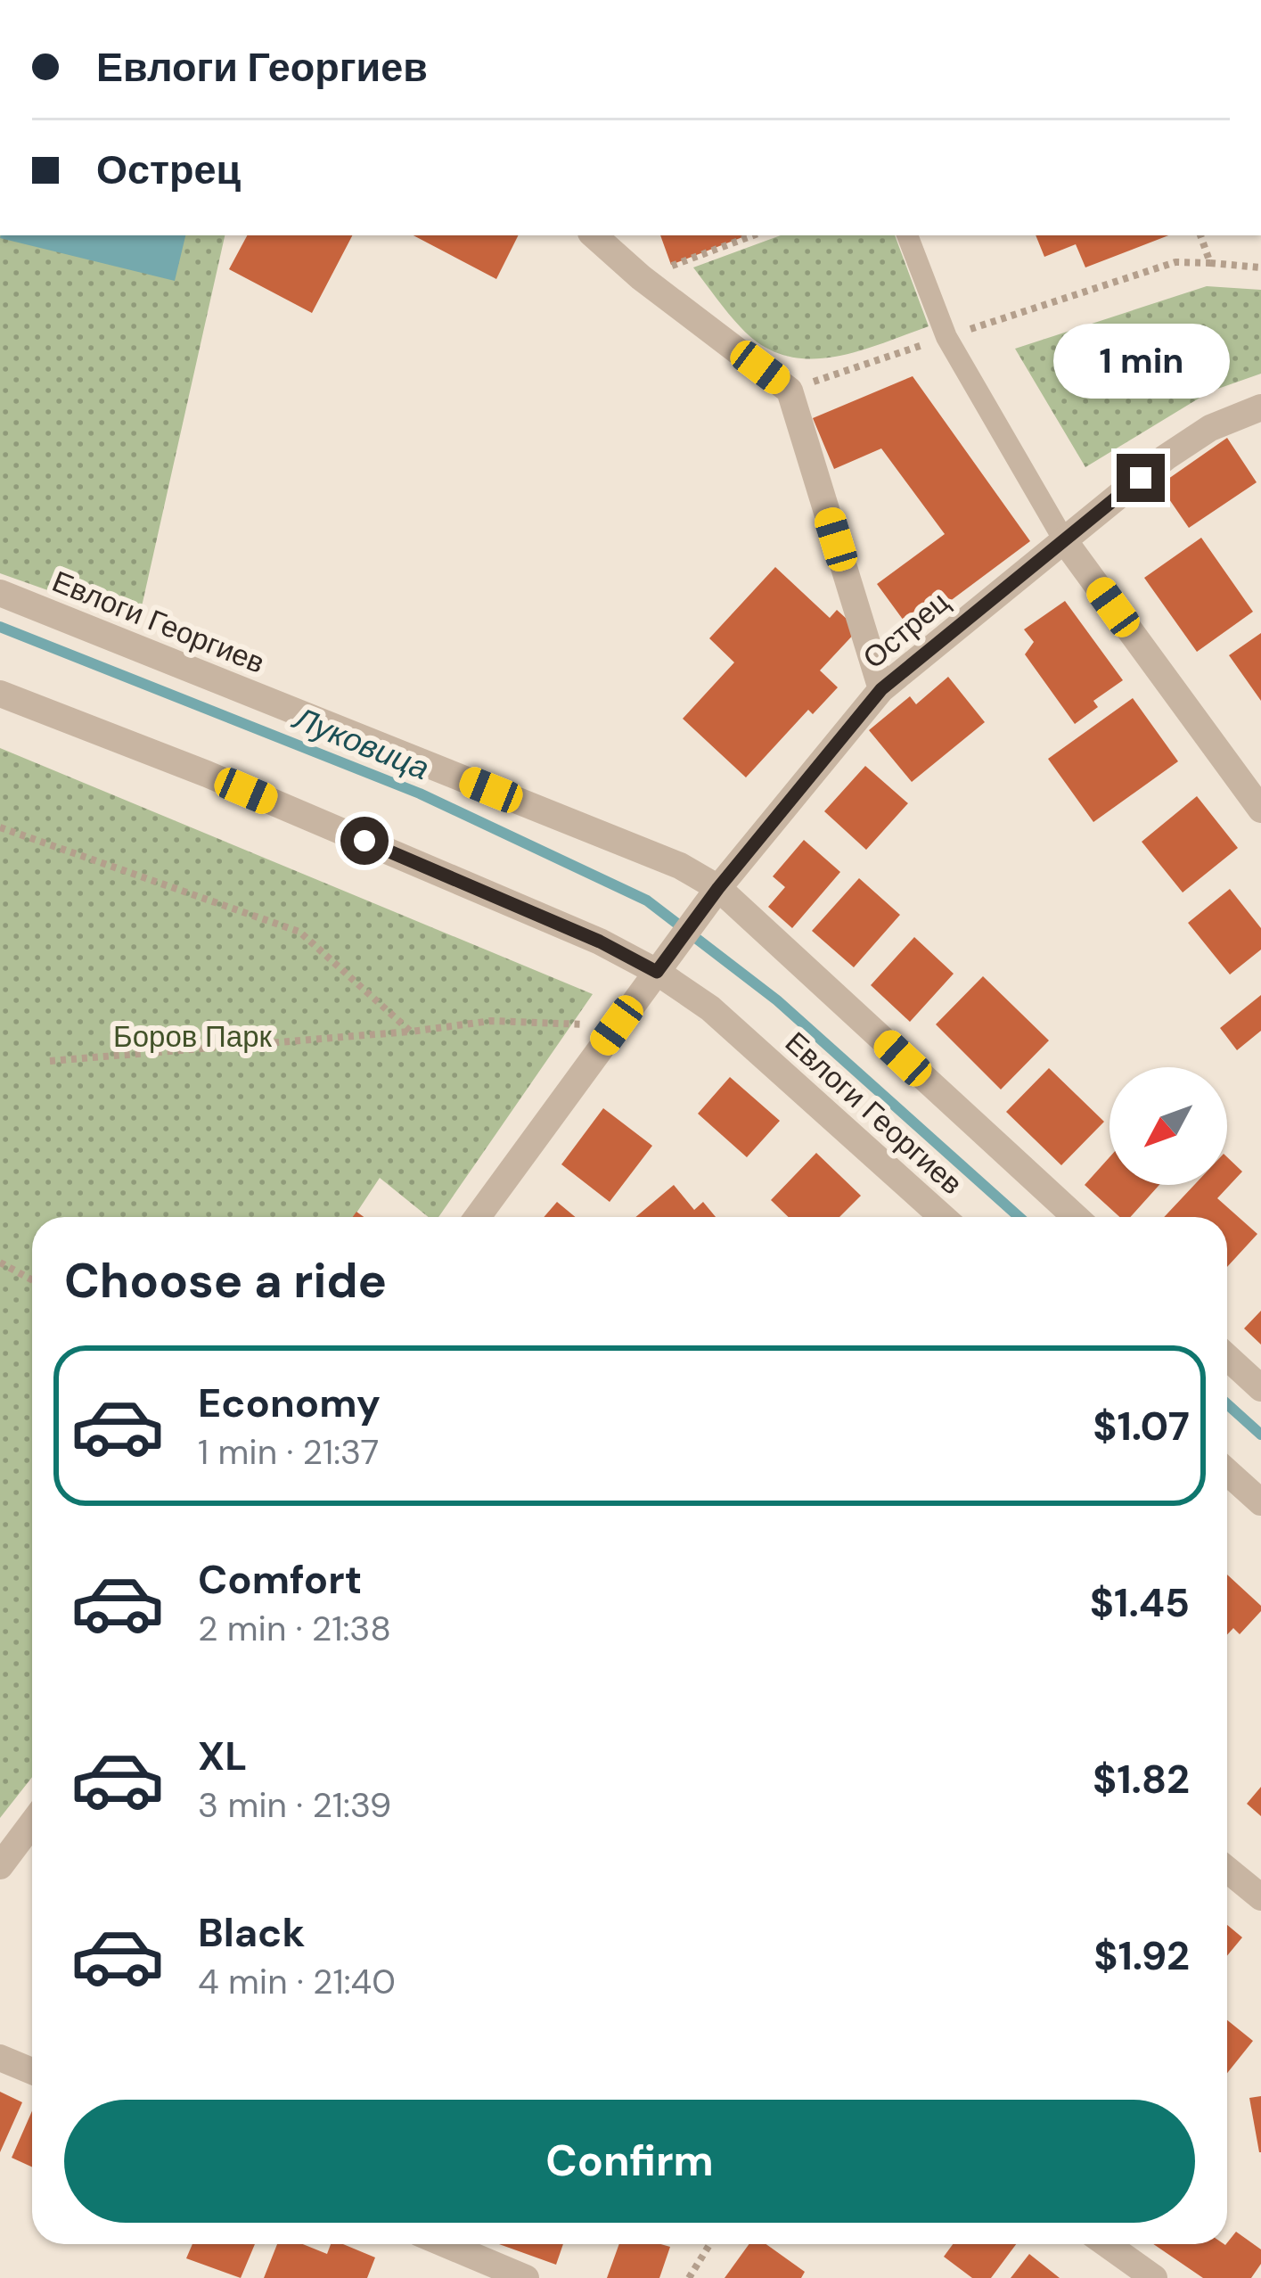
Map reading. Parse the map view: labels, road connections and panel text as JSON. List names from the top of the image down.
{
  "streets": {
    "street": ["Евлоги Георгиев", "Острец"]
  },
  "crossings": [
    ["Евлоги Георгиев", "Острец"]
  ],
  "water": ["Луковица"],
  "parks": ["Боров Парк"],
  "north": "bottom left",
  "page": {
    "banner": ["Евлоги Георгиев", "Острец"],
    "bubble": "1 min",
    "heading": "Choose a ride",
    "list": [
      {
        "name": "Economy",
        "note": "1 min · 21:37",
        "value": "$1.07"
      },
      {
        "name": "Comfort",
        "note": "2 min · 21:38",
        "value": "$1.45"
      },
      {
        "name": "XL",
        "note": "3 min · 21:39",
        "value": "$1.82"
      },
      {
        "name": "Black",
        "note": "4 min · 21:40",
        "value": "$1.92"
      }
    ],
    "buttons": "Confirm"
  }
}
